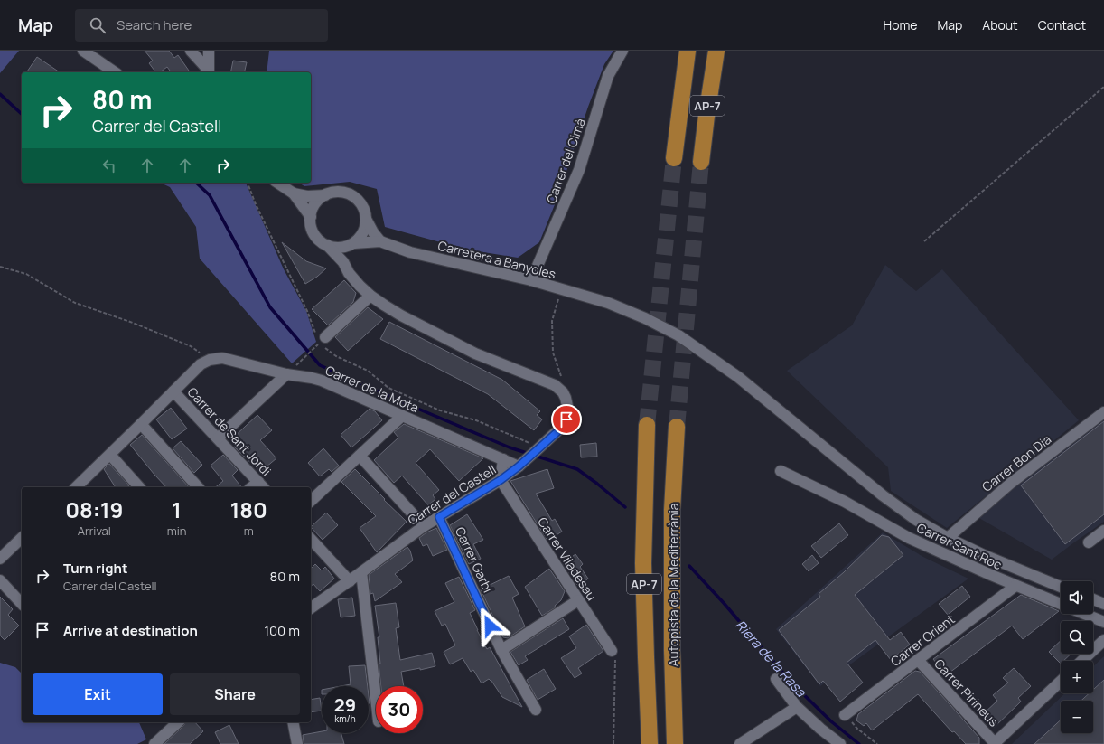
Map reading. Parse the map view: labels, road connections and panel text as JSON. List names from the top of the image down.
{
  "streets": {
    "highway": ["AP-7", "Autopista de la Mediterrània"],
    "street": [
      "Carrer del Cimà",
      "Carretera a Banyoles",
      "Carrer de la Mota",
      "Carrer de Sant Jordi",
      "Carrer Bon Dia",
      "Carrer del Castell",
      "Carrer Sant Roc",
      "Carrer Viladesau",
      "Carrer Garbí",
      "Carrer Orient",
      "Carrer Pirineus"
    ]
  },
  "crossings": [
    ["Carrer del Cimà", "Carretera a Banyoles"],
    ["Carretera a Banyoles", "Carrer Bon Dia"],
    ["Carrer de la Mota", "Carrer del Castell"],
    ["Carrer del Castell", "Carrer Viladesau"],
    ["Carrer del Castell", "Carrer Garbí"],
    ["Carrer Sant Roc", "Carrer Orient"],
    ["Carrer Orient", "Carrer Pirineus"]
  ],
  "water": ["Riera de la Rasa"],
  "page": {
    "header": "Map",
    "search": "Search here",
    "nav": [
      "Home",
      "Map",
      "About",
      "Contact"
    ],
    "turn": ["80 m", "Carrer del Castell"],
    "eta": [
      "08:19",
      "Arrival",
      "1",
      "min",
      "180",
      "m"
    ],
    "list": [
      {
        "name": "Turn right",
        "note": "Carrer del Castell",
        "value": "80 m"
      },
      {
        "name": "Arrive at destination",
        "value": "100 m"
      }
    ],
    "map_buttons": ["+", "−"],
    "buttons": ["Exit", "Share"],
    "speed": "29 km/h",
    "limit": "30"
  }
}
